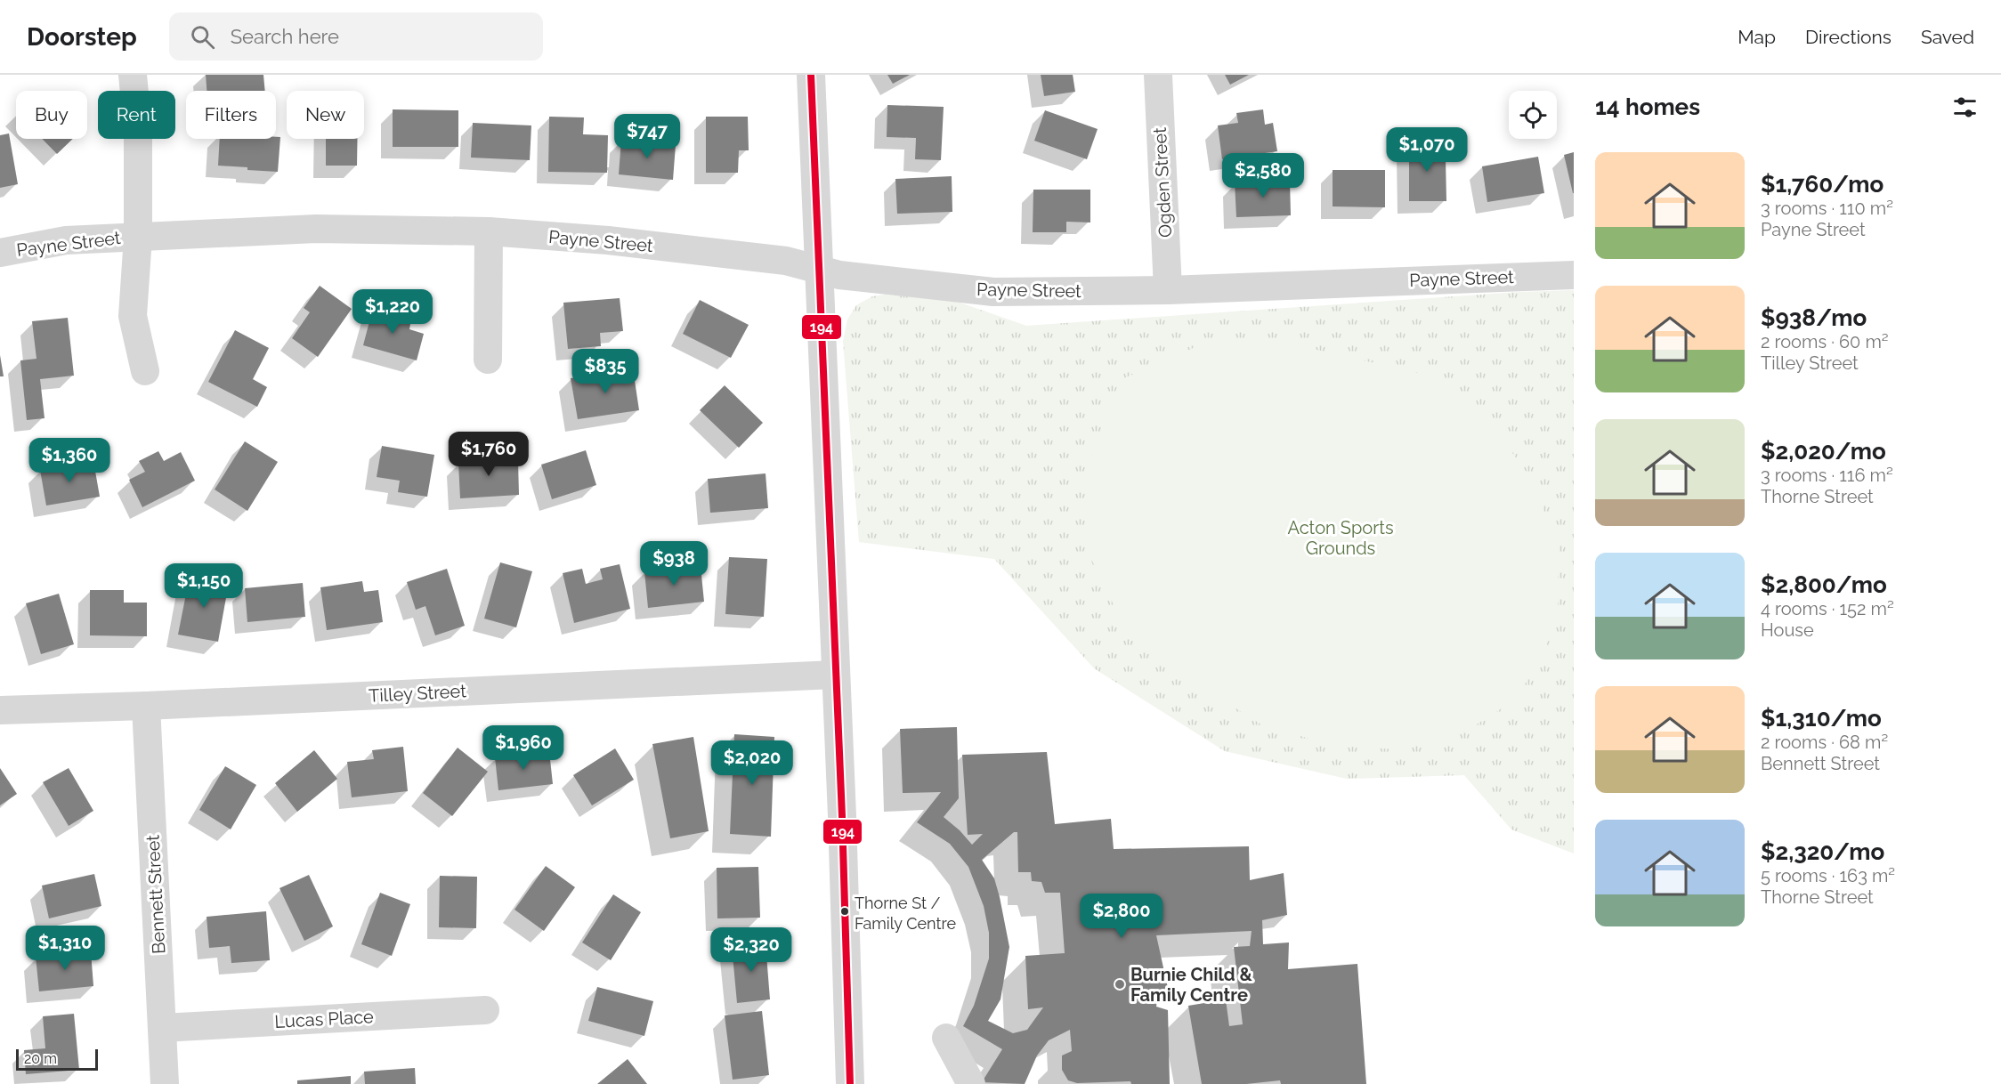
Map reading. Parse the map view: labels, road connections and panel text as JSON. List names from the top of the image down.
{
  "streets": {
    "street": [
      "Ogden Street",
      "Payne Street",
      "Tilley Street",
      "Bennett Street",
      "Lucas Place"
    ]
  },
  "crossings": [
    ["Ogden Street", "Payne Street"],
    ["Tilley Street", "Bennett Street"],
    ["Bennett Street", "Lucas Place"]
  ],
  "parks": ["Acton Sports Grounds"],
  "places": ["Thorne St / Family Centre", "Burnie Child & Family Centre"],
  "lines": ["transit line 194"],
  "scale_bar": "20 m",
  "page": {
    "header": "Doorstep",
    "search": "Search here",
    "nav": ["Map", "Directions", "Saved"],
    "heading": "14 homes",
    "chip": [
      "Buy",
      "Rent",
      "Filters",
      "New"
    ],
    "price": [
      "$747",
      "$1,070",
      "$2,580",
      "$1,220",
      "$835",
      "$1,760",
      "$1,360",
      "$938",
      "$1,150",
      "$1,960",
      "$2,020",
      "$2,800",
      "$1,310",
      "$2,320"
    ],
    "list": [
      {
        "name": "$1,760/mo",
        "note": "3 rooms · 110 m² · Payne Street"
      },
      {
        "name": "$938/mo",
        "note": "2 rooms · 60 m² · Tilley Street"
      },
      {
        "name": "$2,020/mo",
        "note": "3 rooms · 116 m² · Thorne Street"
      },
      {
        "name": "$2,800/mo",
        "note": "4 rooms · 152 m² · House"
      },
      {
        "name": "$1,310/mo",
        "note": "2 rooms · 68 m² · Bennett Street"
      },
      {
        "name": "$2,320/mo",
        "note": "5 rooms · 163 m² · Thorne Street"
      }
    ],
    "scale": "20 m"
  }
}
